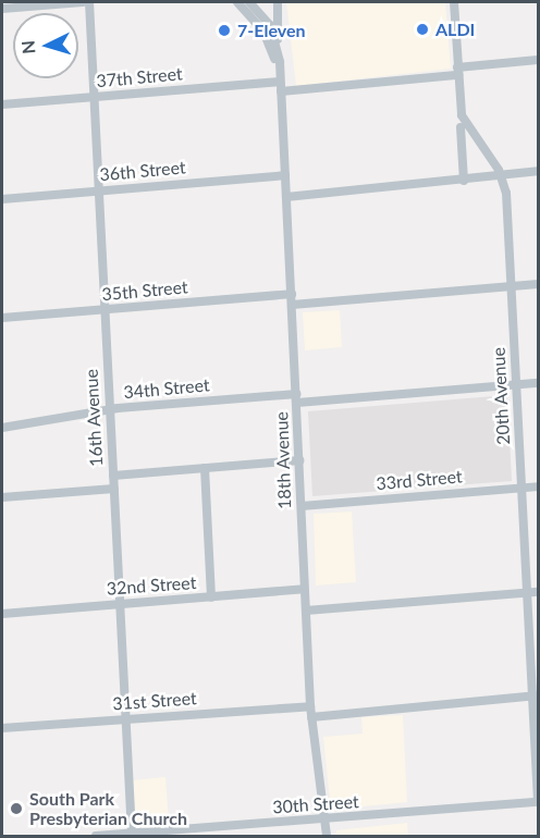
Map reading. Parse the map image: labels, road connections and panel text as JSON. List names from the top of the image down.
{
  "streets": {
    "street": [
      "37th Street",
      "36th Street",
      "35th Street",
      "34th Street",
      "20th Avenue",
      "16th Avenue",
      "18th Avenue",
      "33rd Street",
      "32nd Street",
      "31st Street",
      "30th Street"
    ]
  },
  "crossings": [
    ["37th Street", "20th Avenue"],
    ["37th Street", "16th Avenue"],
    ["37th Street", "18th Avenue"],
    ["36th Street", "16th Avenue"],
    ["36th Street", "18th Avenue"],
    ["35th Street", "20th Avenue"],
    ["35th Street", "16th Avenue"],
    ["35th Street", "18th Avenue"],
    ["34th Street", "20th Avenue"],
    ["34th Street", "16th Avenue"],
    ["34th Street", "18th Avenue"],
    ["20th Avenue", "33rd Street"],
    ["20th Avenue", "30th Street"],
    ["16th Avenue", "32nd Street"],
    ["16th Avenue", "31st Street"],
    ["16th Avenue", "30th Street"],
    ["18th Avenue", "33rd Street"],
    ["18th Avenue", "32nd Street"],
    ["18th Avenue", "31st Street"],
    ["18th Avenue", "30th Street"]
  ],
  "places": ["ALDI", "7-Eleven", "South Park Presbyterian Church"],
  "north": "left"
}
